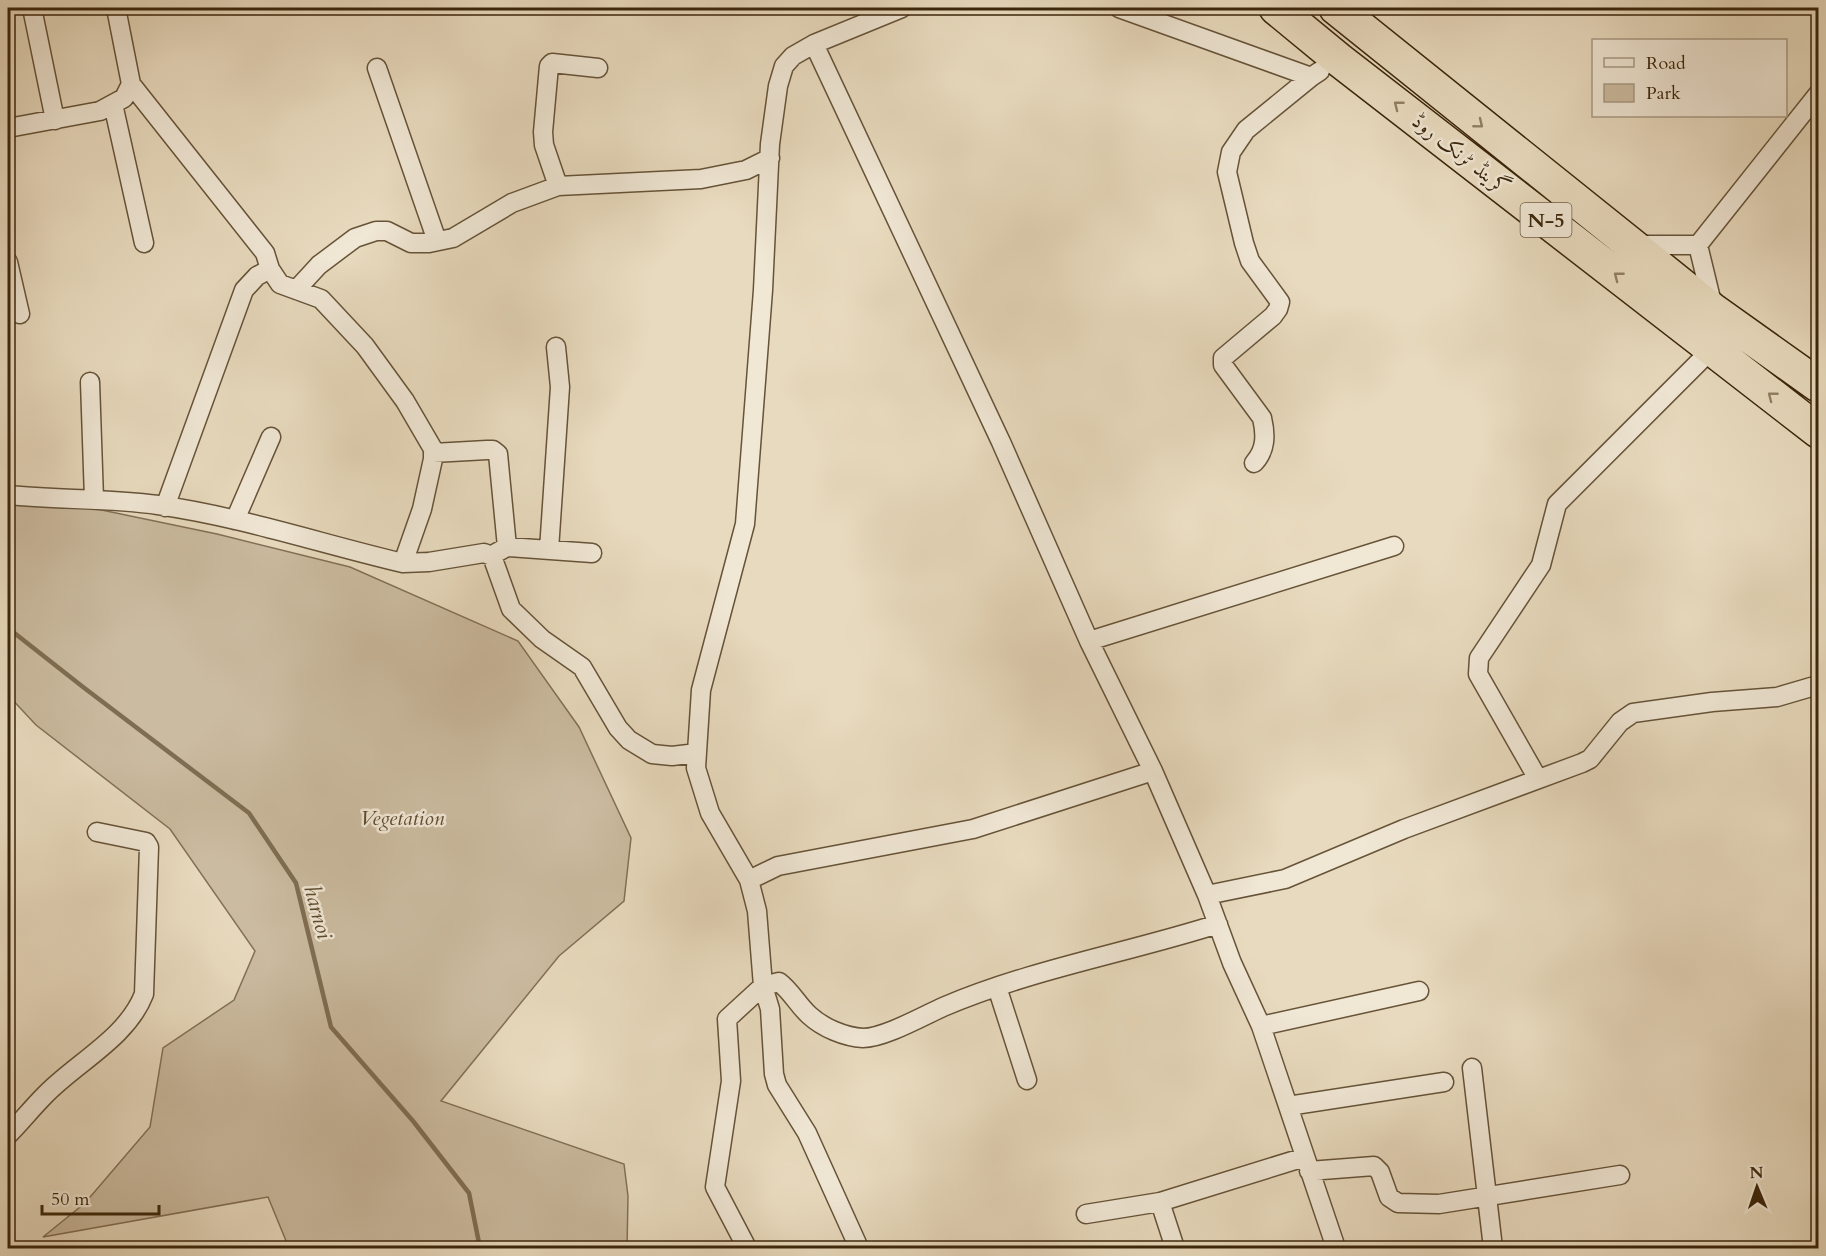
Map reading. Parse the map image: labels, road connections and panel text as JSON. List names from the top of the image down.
{
  "streets": {
    "highway": ["گرینڈ ٹرنک روڈ", "N-5"]
  },
  "water": ["harnoi"],
  "parks": ["Vegetation"],
  "legend": ["Road", "Park"],
  "scale_bar": "50 m",
  "north": "top"
}
